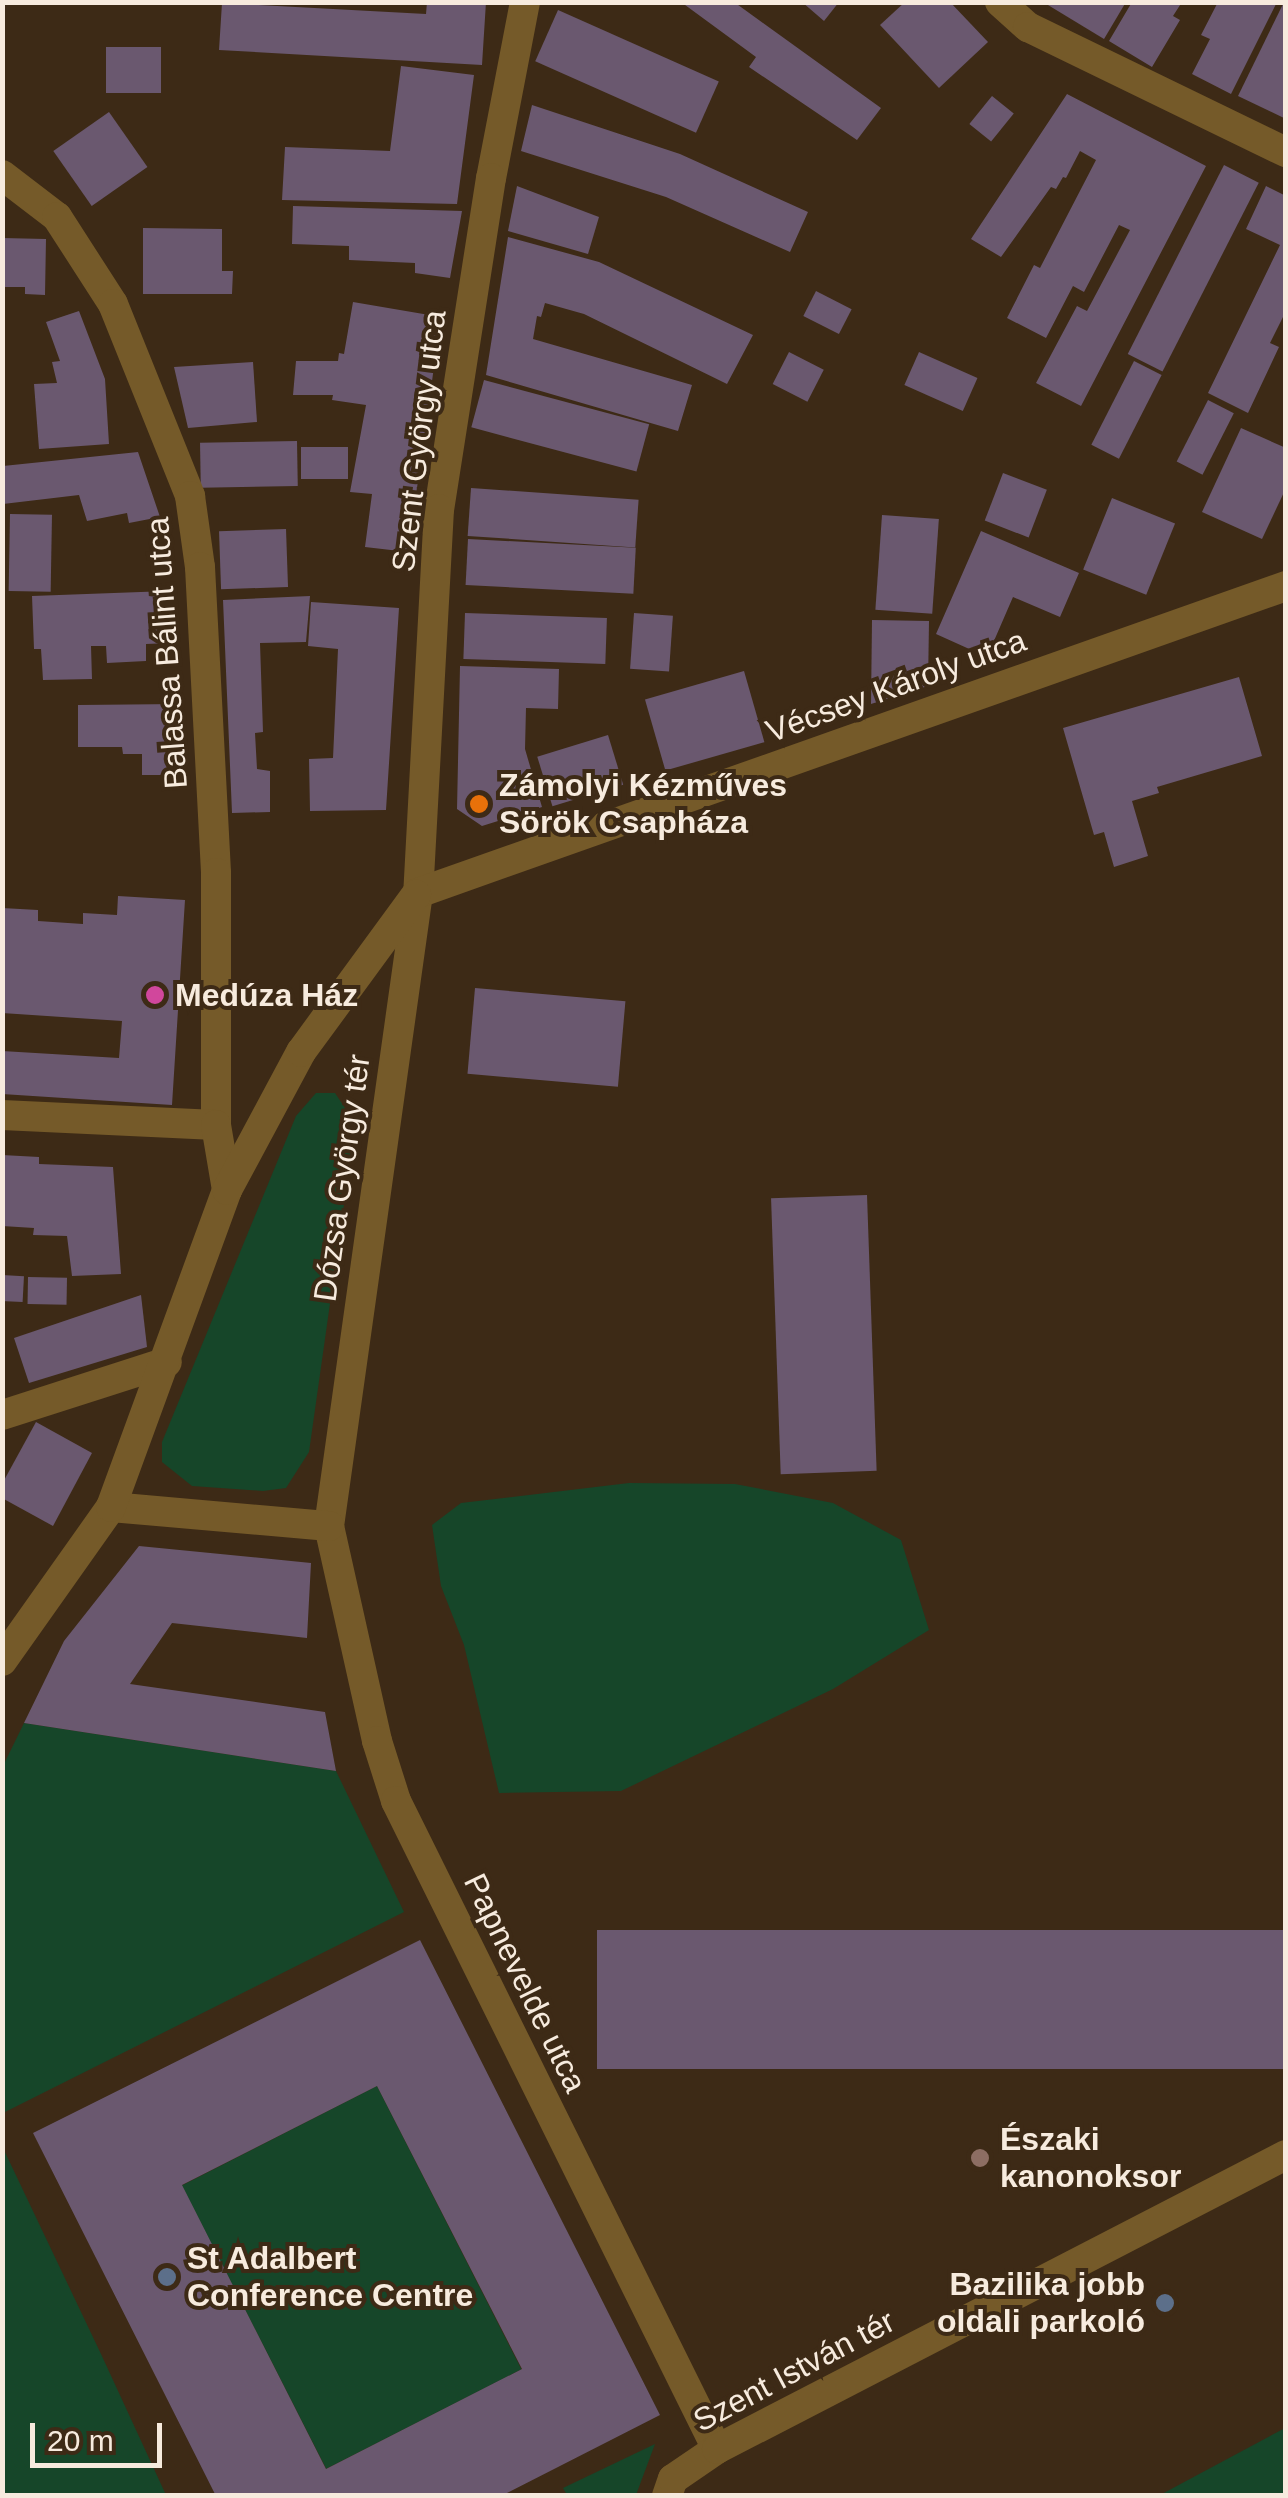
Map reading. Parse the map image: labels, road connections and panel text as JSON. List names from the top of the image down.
{
  "streets": {
    "street": [
      "Szent György utca",
      "Balassa Bálint utca",
      "Vécsey Károly utca",
      "Dózsa György tér",
      "Papnevelde utca",
      "Szent István tér"
    ]
  },
  "crossings": [
    ["Szent György utca", "Vécsey Károly utca"],
    ["Szent György utca", "Dózsa György tér"],
    ["Balassa Bálint utca", "Dózsa György tér"],
    ["Vécsey Károly utca", "Dózsa György tér"],
    ["Dózsa György tér", "Papnevelde utca"],
    ["Papnevelde utca", "Szent István tér"]
  ],
  "places": [
    "Zámolyi Kézműves Sörök Csapháza",
    "Medúza Ház",
    "Északi kanonoksor",
    "St Adalbert Conference Centre",
    "Bazilika jobb oldali parkoló"
  ],
  "scale_bar": "20 m"
}
